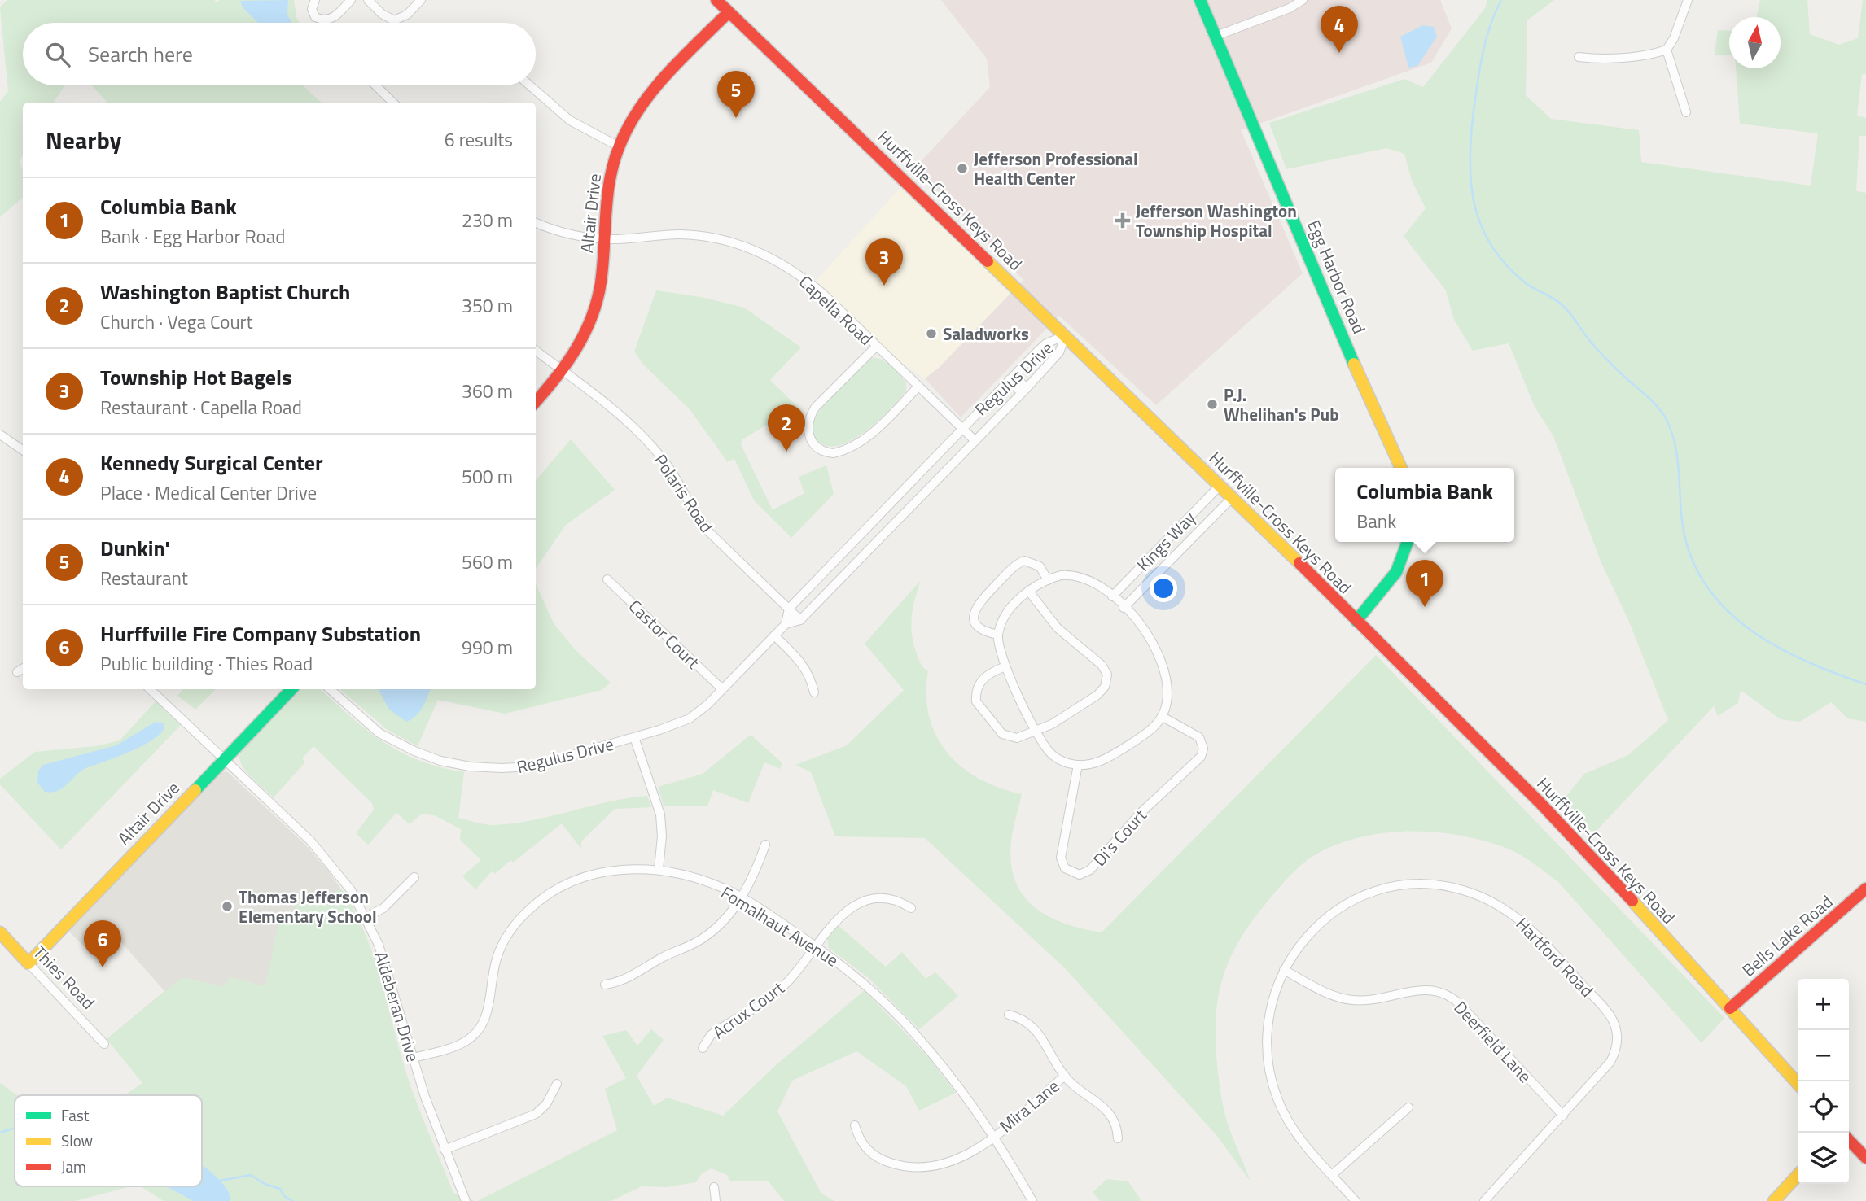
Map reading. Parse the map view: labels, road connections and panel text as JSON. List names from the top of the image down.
{
  "streets": {
    "main road": [
      "Hurffville-Cross Keys Road",
      "Altair Drive",
      "Egg Harbor Road",
      "Bells Lake Road",
      "Thies Road"
    ],
    "street": [
      "Capella Road",
      "Regulus Drive",
      "Polaris Road",
      "Kings Way",
      "Castor Court",
      "Di's Court",
      "Fomalhaut Avenue",
      "Hartford Road",
      "Aldeberan Drive",
      "Acrux Court",
      "Deerfield Lane",
      "Mira Lane"
    ]
  },
  "crossings": [
    ["Hurffville-Cross Keys Road", "Altair Drive"],
    ["Hurffville-Cross Keys Road", "Regulus Drive"],
    ["Hurffville-Cross Keys Road", "Kings Way"],
    ["Hurffville-Cross Keys Road", "Bells Lake Road"],
    ["Altair Drive", "Capella Road"],
    ["Altair Drive", "Polaris Road"],
    ["Altair Drive", "Thies Road"],
    ["Altair Drive", "Aldeberan Drive"],
    ["Capella Road", "Regulus Drive"],
    ["Regulus Drive", "Polaris Road"],
    ["Regulus Drive", "Castor Court"],
    ["Fomalhaut Avenue", "Aldeberan Drive"],
    ["Fomalhaut Avenue", "Acrux Court"],
    ["Fomalhaut Avenue", "Mira Lane"],
    ["Hartford Road", "Deerfield Lane"]
  ],
  "places": {
    "other": [
      "Jefferson Professional Health Center",
      "Saladworks",
      "P.J. Whelihan's Pub",
      "Thomas Jefferson Elementary School"
    ],
    "health": ["Jefferson Washington Township Hospital"]
  },
  "legend": ["Fast", "Slow", "Jam"],
  "north": "top",
  "page": {
    "pins": [
      "4",
      "5",
      "3",
      "2",
      "1",
      "6"
    ],
    "search": "Search here",
    "heading": ["Nearby", "6 results"],
    "list": [
      {
        "mark": "1",
        "name": "Columbia Bank",
        "note": "Bank · Egg Harbor Road",
        "value": "230 m"
      },
      {
        "mark": "2",
        "name": "Washington Baptist Church",
        "note": "Church · Vega Court",
        "value": "350 m"
      },
      {
        "mark": "3",
        "name": "Township Hot Bagels",
        "note": "Restaurant · Capella Road",
        "value": "360 m"
      },
      {
        "mark": "4",
        "name": "Kennedy Surgical Center",
        "note": "Place · Medical Center Drive",
        "value": "500 m"
      },
      {
        "mark": "5",
        "name": "Dunkin'",
        "note": "Restaurant",
        "value": "560 m"
      },
      {
        "mark": "6",
        "name": "Hurffville Fire Company Substation",
        "note": "Public building · Thies Road",
        "value": "990 m"
      }
    ],
    "popup": ["Columbia Bank", "Bank"],
    "map_buttons": ["+", "−"]
  }
}
